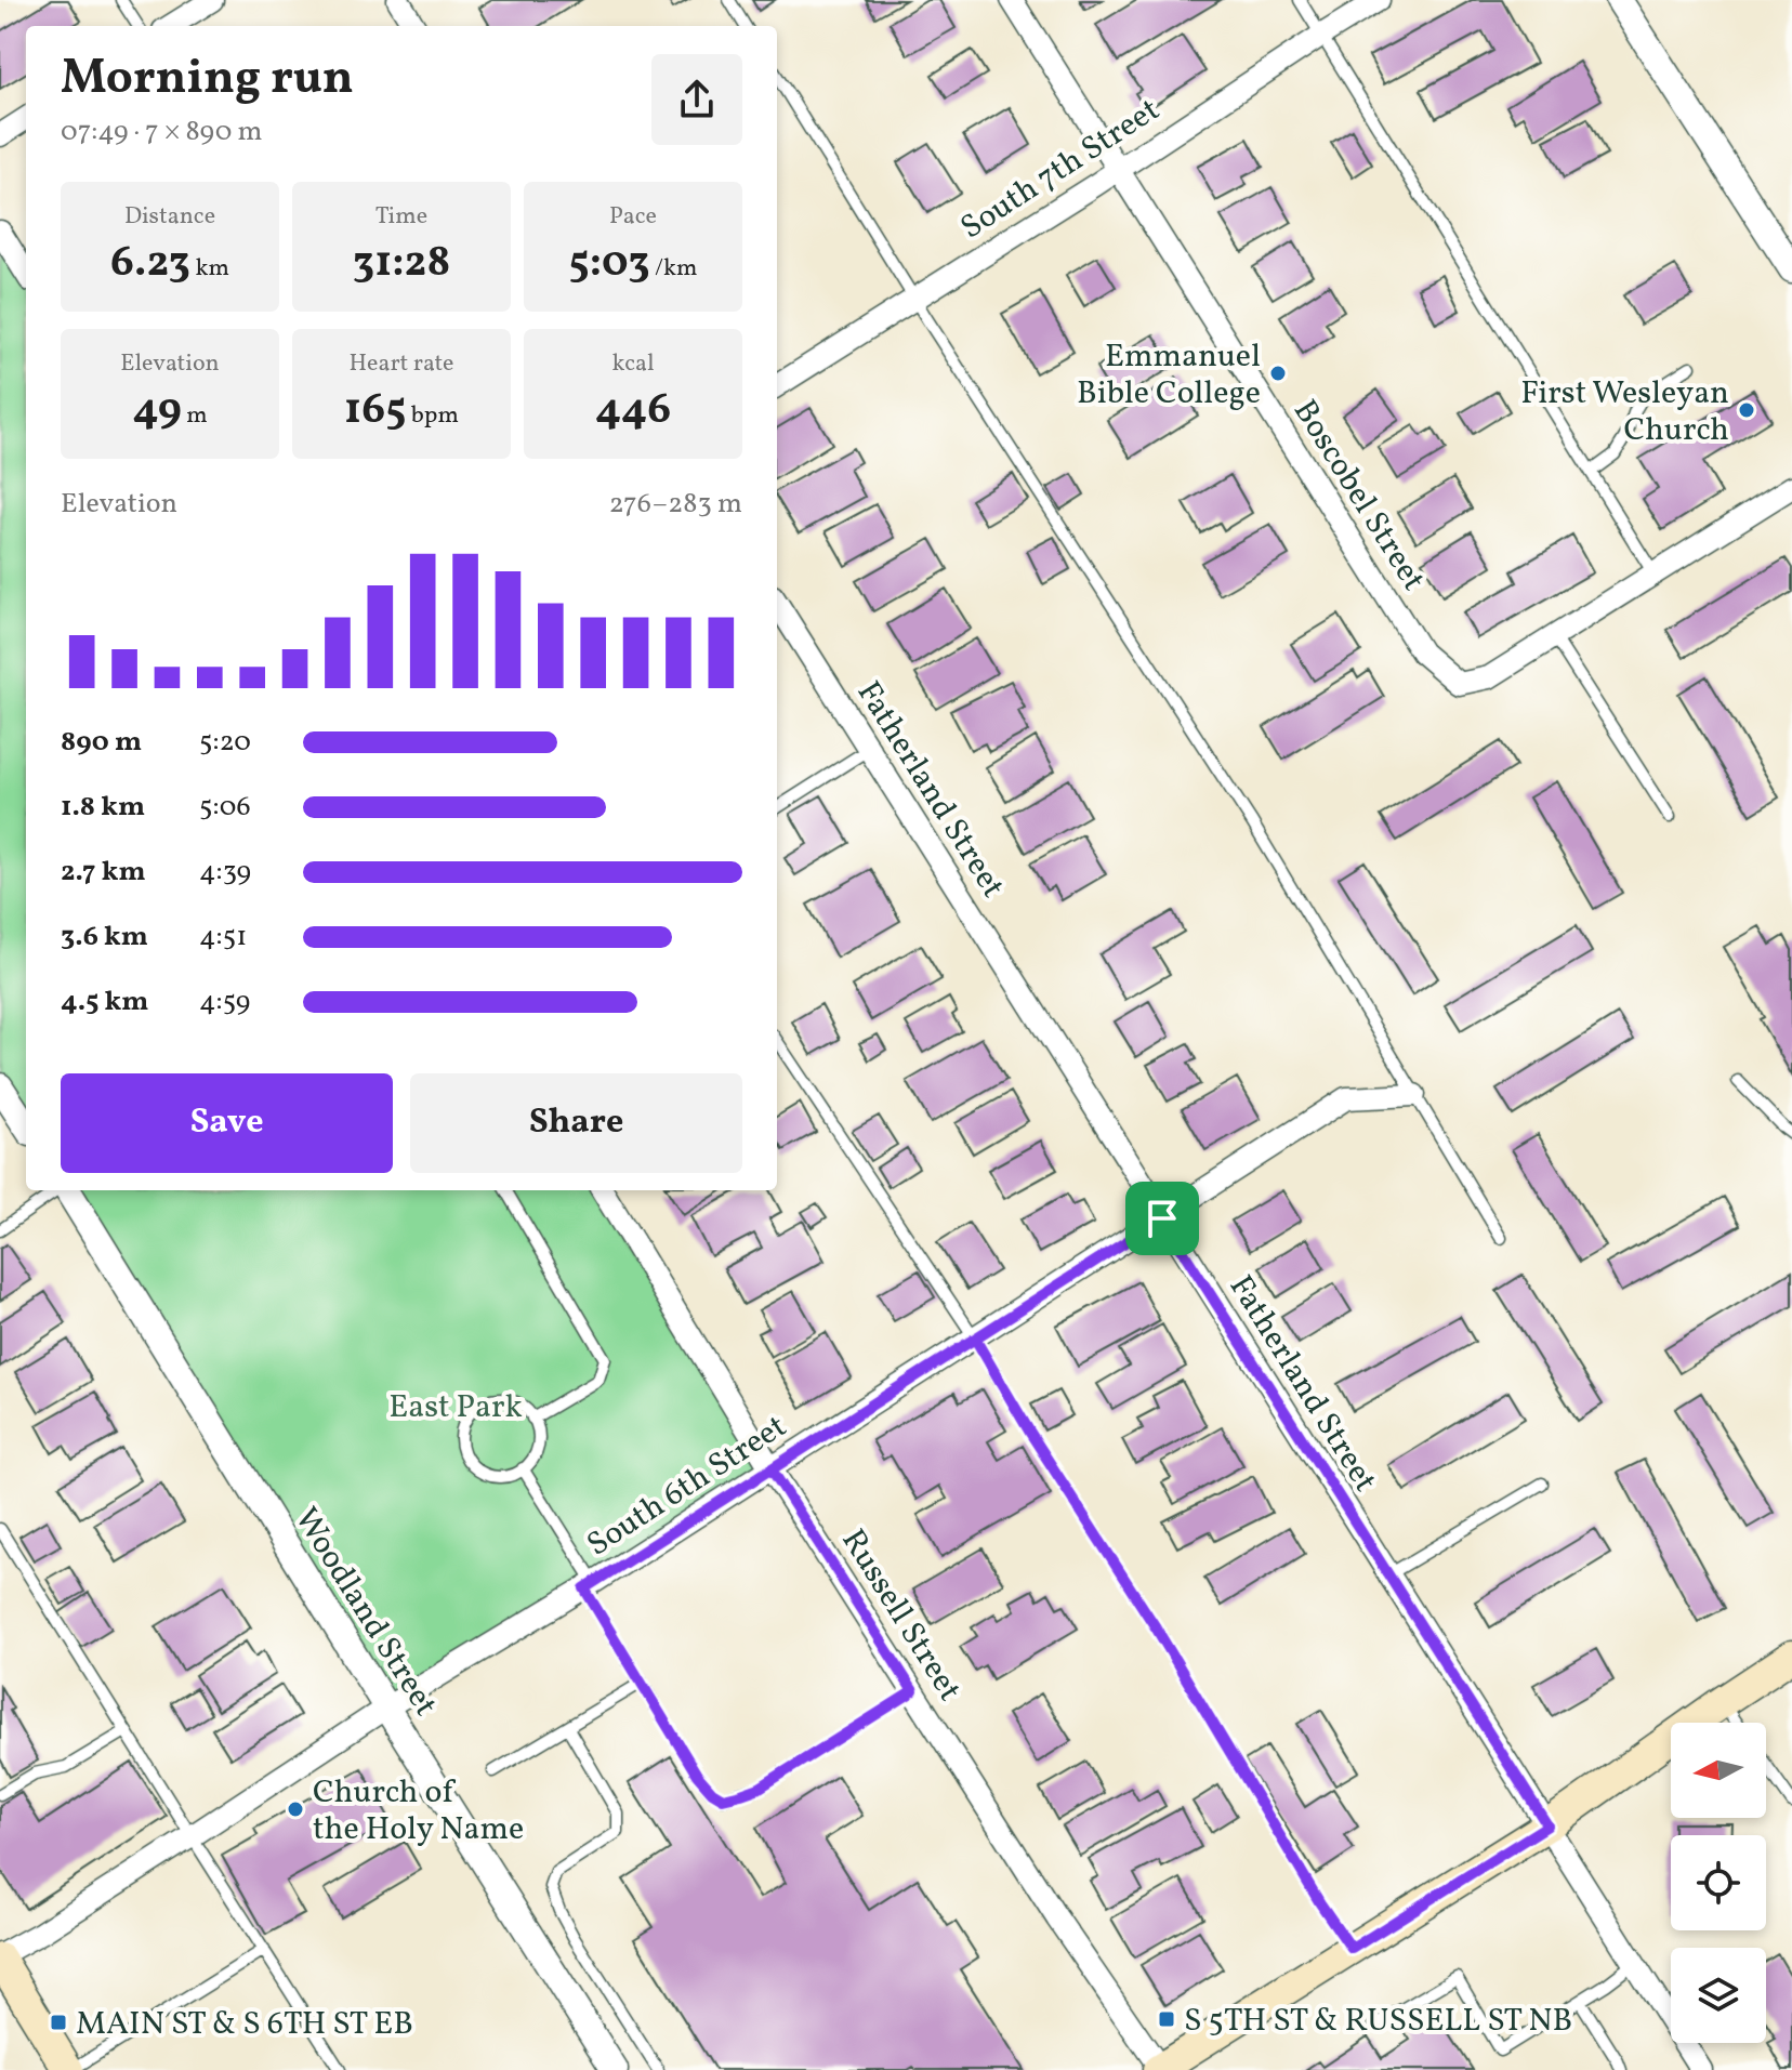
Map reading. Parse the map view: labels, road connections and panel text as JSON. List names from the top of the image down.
{
  "streets": {
    "street": [
      "South 7th Street",
      "Boscobel Street",
      "Fatherland Street",
      "South 6th Street",
      "Woodland Street",
      "Russell Street"
    ]
  },
  "crossings": [
    ["South 7th Street", "Boscobel Street"],
    ["Fatherland Street", "South 6th Street"],
    ["South 6th Street", "Woodland Street"],
    ["South 6th Street", "Russell Street"]
  ],
  "parks": ["East Park"],
  "places": {
    "other": ["Emmanuel Bible College", "First Wesleyan Church", "Church of the Holy Name"],
    "transit": ["S 5TH ST & RUSSELL ST NB", "MAIN ST & S 6TH ST EB"]
  },
  "north": "left",
  "page": {
    "heading": ["Morning run", "07:49 · 7 × 890 m"],
    "stats": [
      ["Distance", "6.23 km"],
      ["Time", "31:28"],
      ["Pace", "5:03 /km"],
      ["Elevation", "49 m"],
      ["Heart rate", "165 bpm"],
      ["kcal", "446"]
    ],
    "chart": ["Elevation", "276–283 m"],
    "list": [
      {
        "name": "890 m",
        "note": "5:20"
      },
      {
        "name": "1.8 km",
        "note": "5:06"
      },
      {
        "name": "2.7 km",
        "note": "4:39"
      },
      {
        "name": "3.6 km",
        "note": "4:51"
      },
      {
        "name": "4.5 km",
        "note": "4:59"
      }
    ],
    "buttons": ["Save", "Share"]
  }
}
